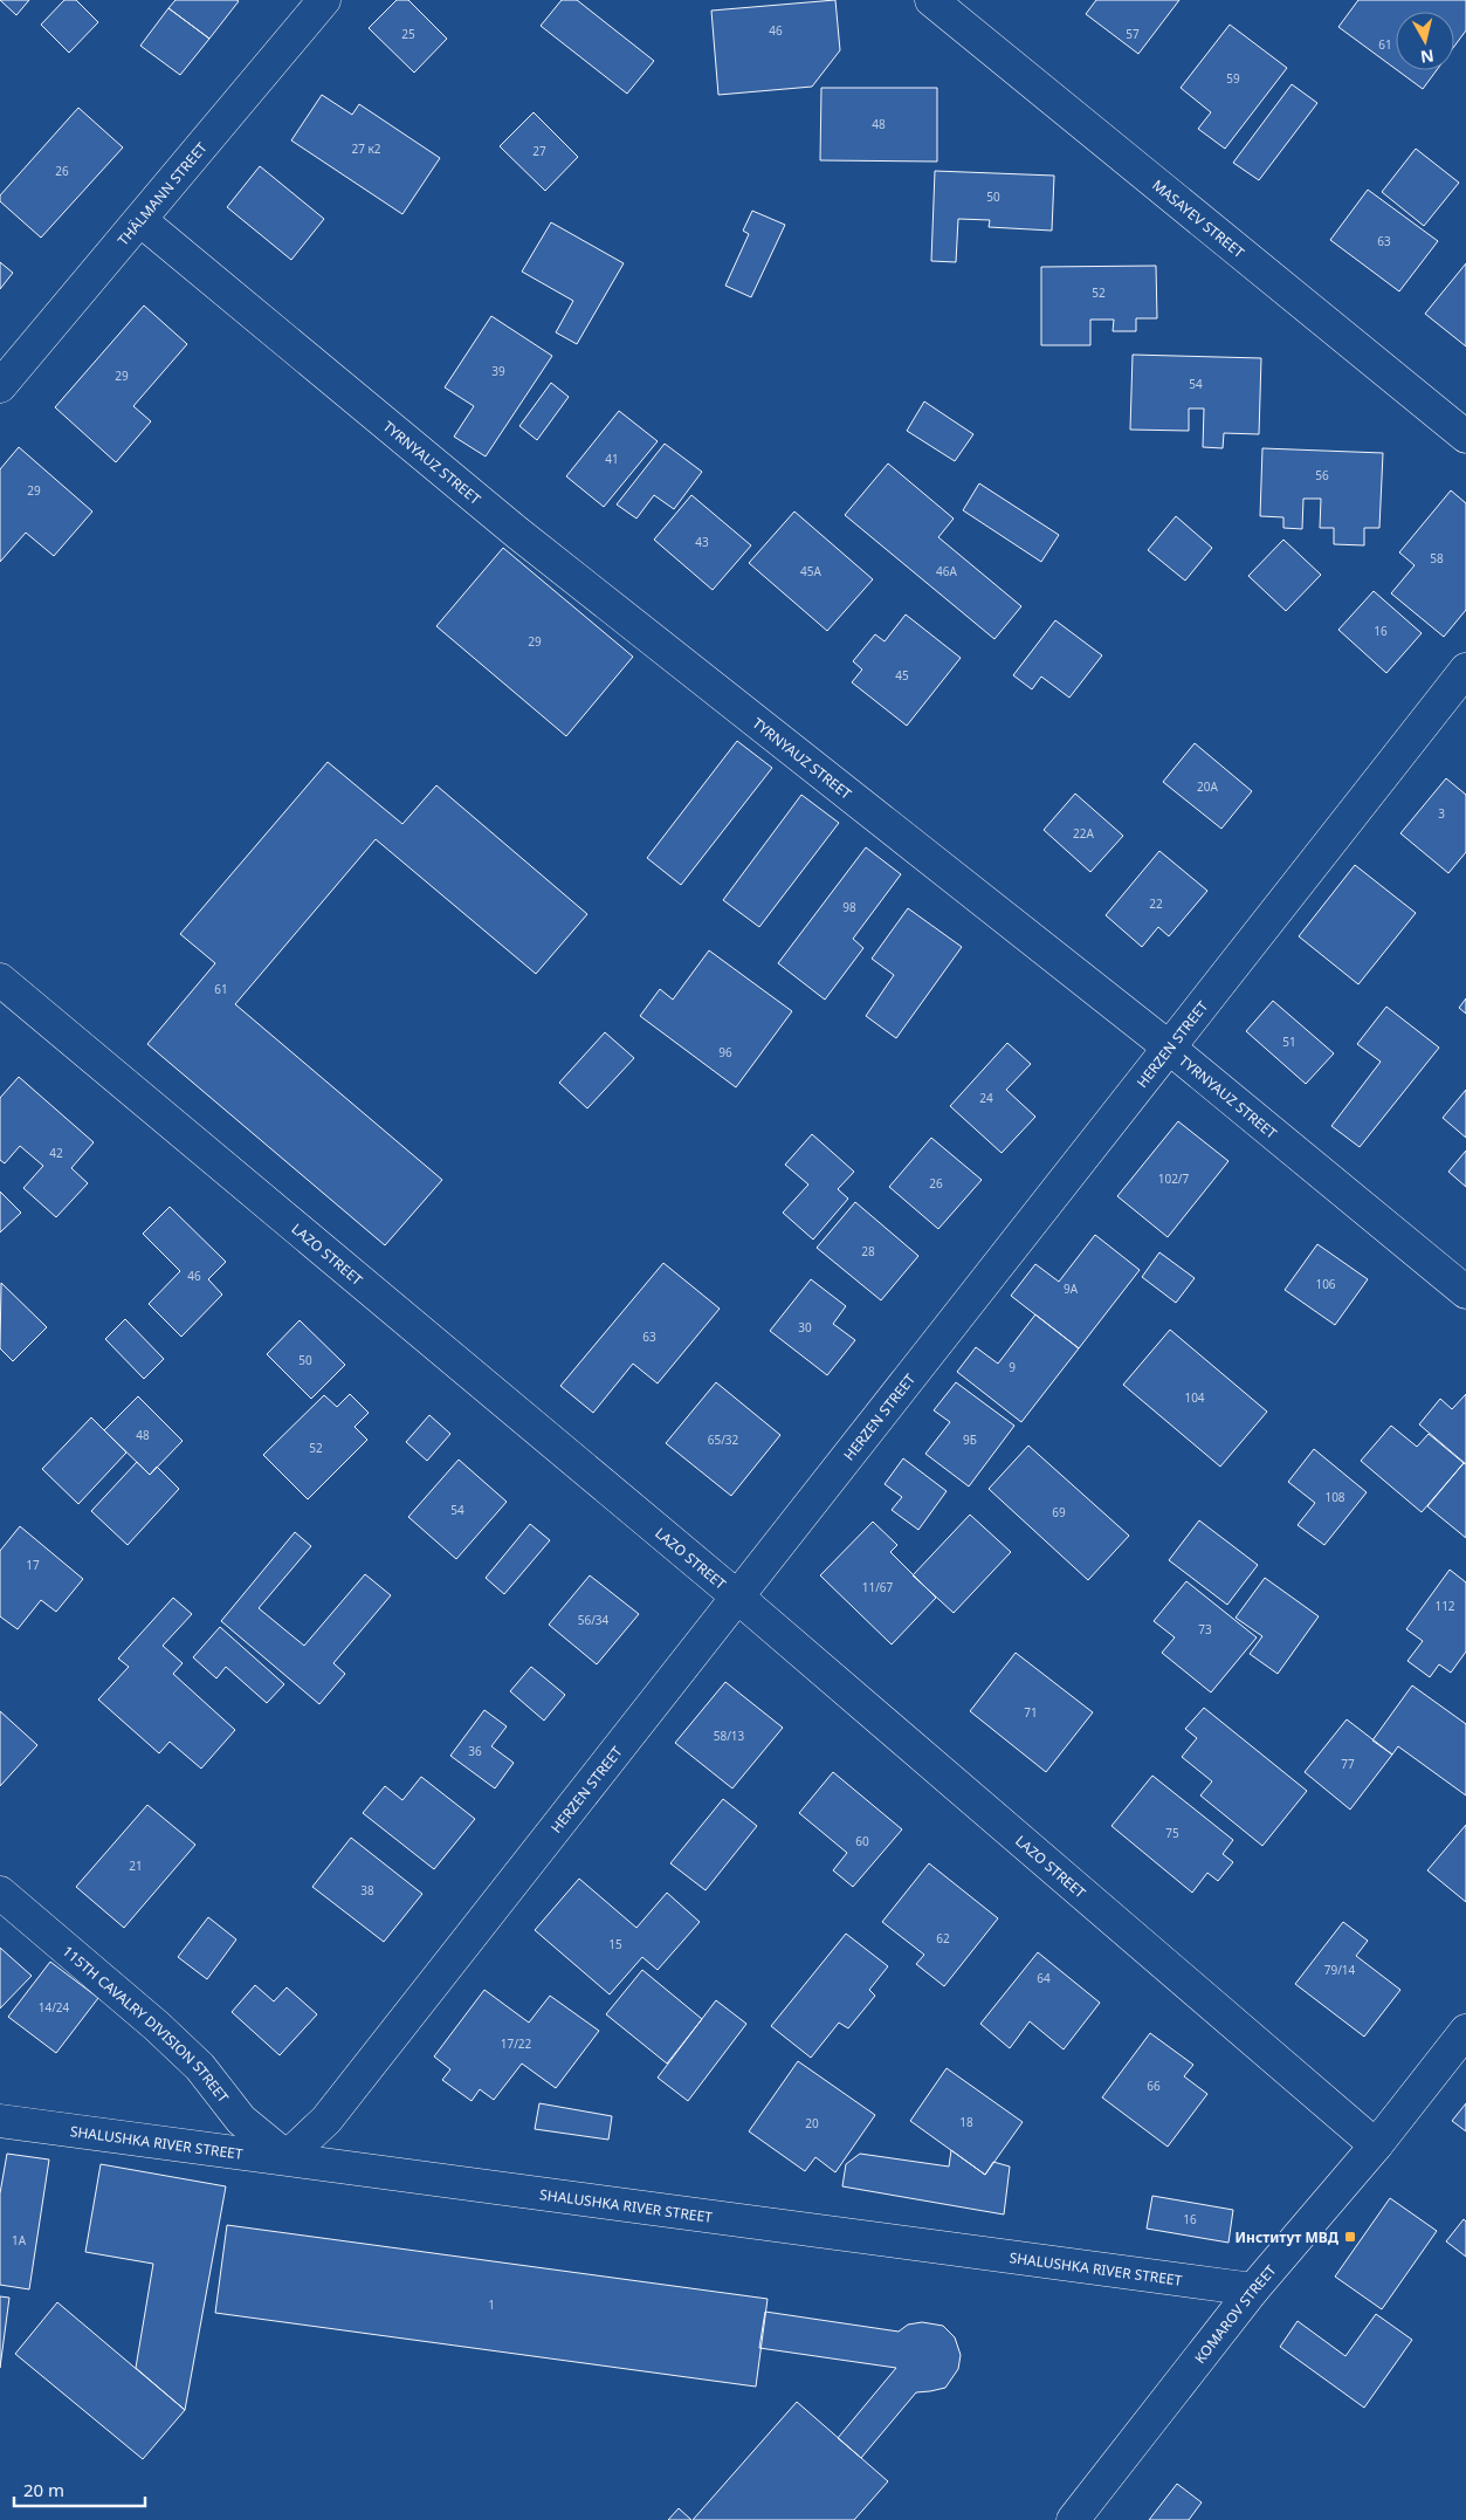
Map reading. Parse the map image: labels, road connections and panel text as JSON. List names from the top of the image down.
{
  "streets": {
    "street": [
      "THÄLMANN STREET",
      "MASAYEV STREET",
      "TYRNYAUZ STREET",
      "HERZEN STREET",
      "LAZO STREET",
      "115TH CAVALRY DIVISION STREET",
      "SHALUSHKA RIVER STREET",
      "KOMAROV STREET"
    ]
  },
  "crossings": [
    ["THÄLMANN STREET", "TYRNYAUZ STREET"],
    ["TYRNYAUZ STREET", "HERZEN STREET"],
    ["HERZEN STREET", "LAZO STREET"],
    ["HERZEN STREET", "115TH CAVALRY DIVISION STREET"],
    ["HERZEN STREET", "SHALUSHKA RIVER STREET"],
    ["LAZO STREET", "KOMAROV STREET"],
    ["115TH CAVALRY DIVISION STREET", "SHALUSHKA RIVER STREET"],
    ["SHALUSHKA RIVER STREET", "KOMAROV STREET"]
  ],
  "places": {
    "transit": ["Институт МВД"]
  },
  "house_numbers": [
    "46",
    "25",
    "57",
    "61",
    "59",
    "48",
    "27 к2",
    "27",
    "26",
    "50",
    "63",
    "52",
    "39",
    "29",
    "54",
    "41",
    "56",
    "29",
    "43",
    "58",
    "45А",
    "46А",
    "16",
    "29",
    "45",
    "20А",
    "3",
    "22А",
    "22",
    "98",
    "61",
    "51",
    "96",
    "24",
    "42",
    "102/7",
    "26",
    "28",
    "46",
    "106",
    "9А",
    "30",
    "63",
    "50",
    "9",
    "104",
    "48",
    "65/32",
    "9Б",
    "52",
    "108",
    "54",
    "69",
    "17",
    "11/67",
    "112",
    "56/34",
    "73",
    "71",
    "58/13",
    "36",
    "77",
    "75",
    "60",
    "21",
    "38",
    "62",
    "15",
    "79/14",
    "64",
    "14/24",
    "17/22",
    "66",
    "18",
    "20",
    "16",
    "1А",
    "1"
  ],
  "scale_bar": "20 m",
  "north": "bottom"
}
